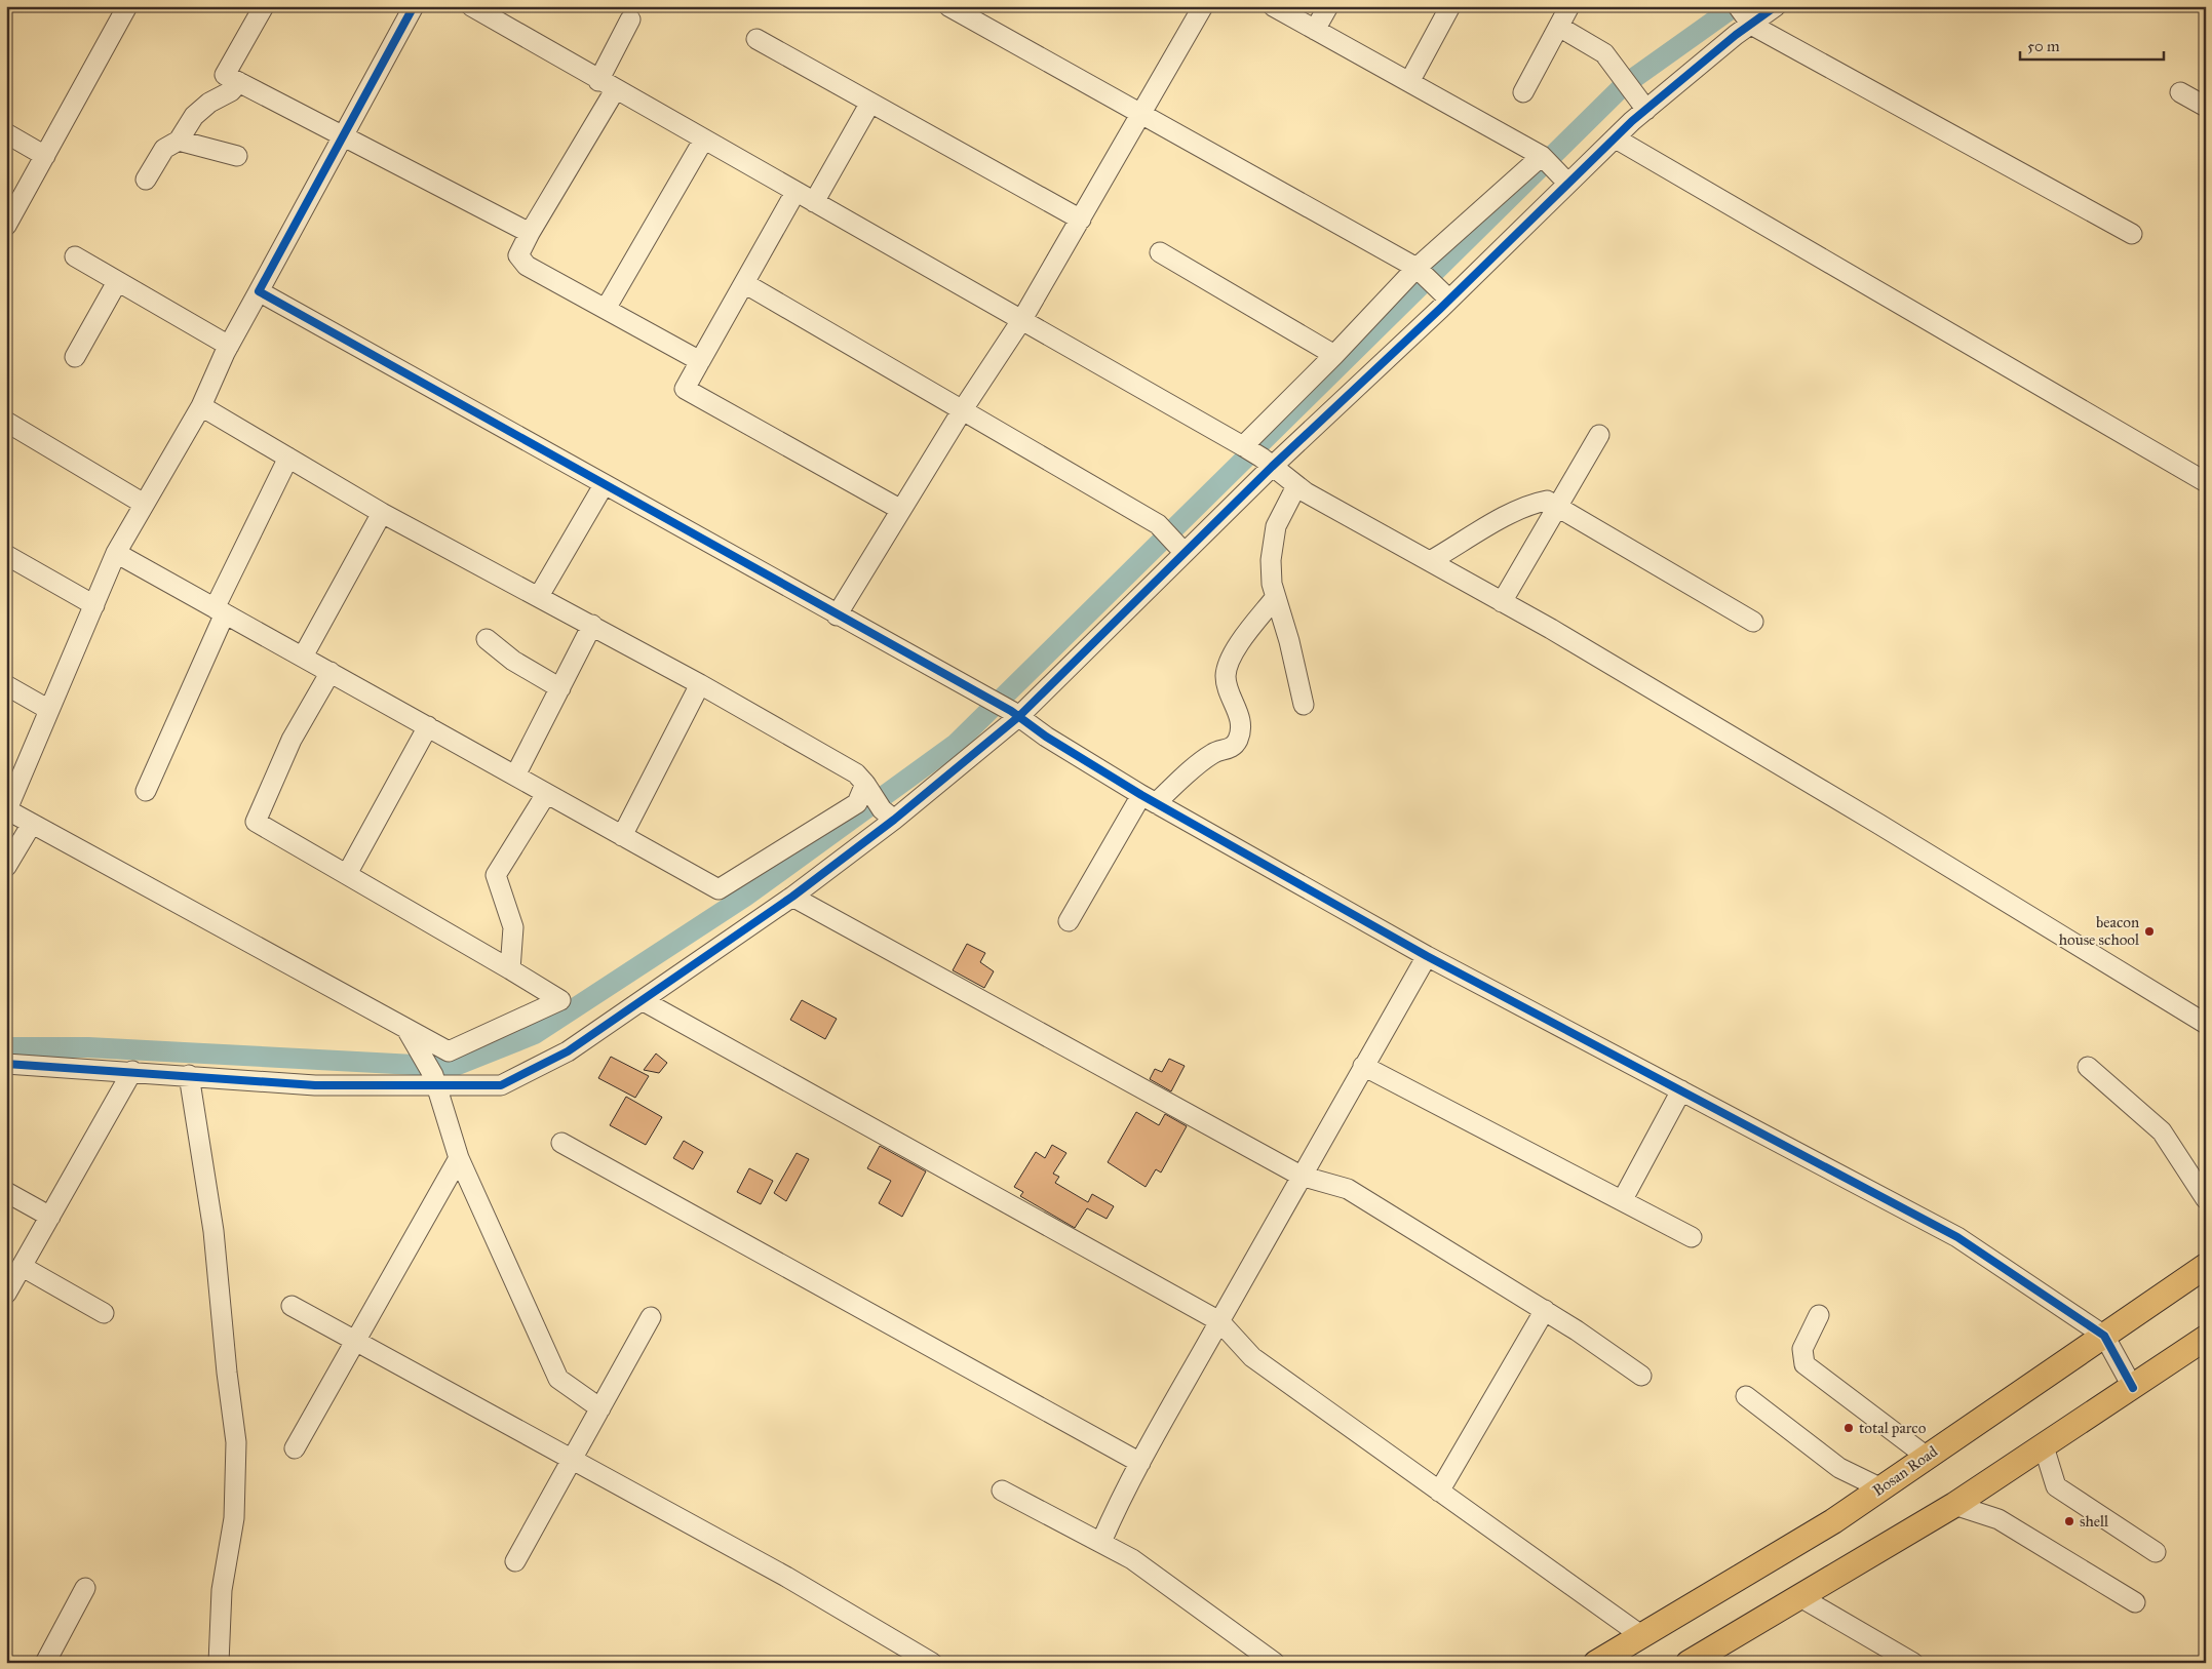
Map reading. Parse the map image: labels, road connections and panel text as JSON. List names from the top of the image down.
{
  "streets": {
    "main road": ["Bosan Road"]
  },
  "places": ["beacon house school", "total parco", "shell"],
  "scale_bar": "50 m"
}
